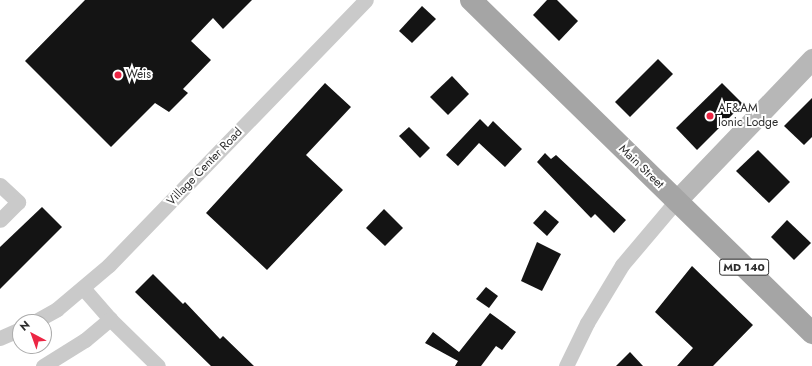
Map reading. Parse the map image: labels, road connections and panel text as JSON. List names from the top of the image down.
{
  "streets": {
    "main road": ["Main Street", "MD 140"],
    "street": ["Village Center Road"]
  },
  "places": ["Weis", "AF&AM Ionic Lodge"],
  "north": "top left"
}
